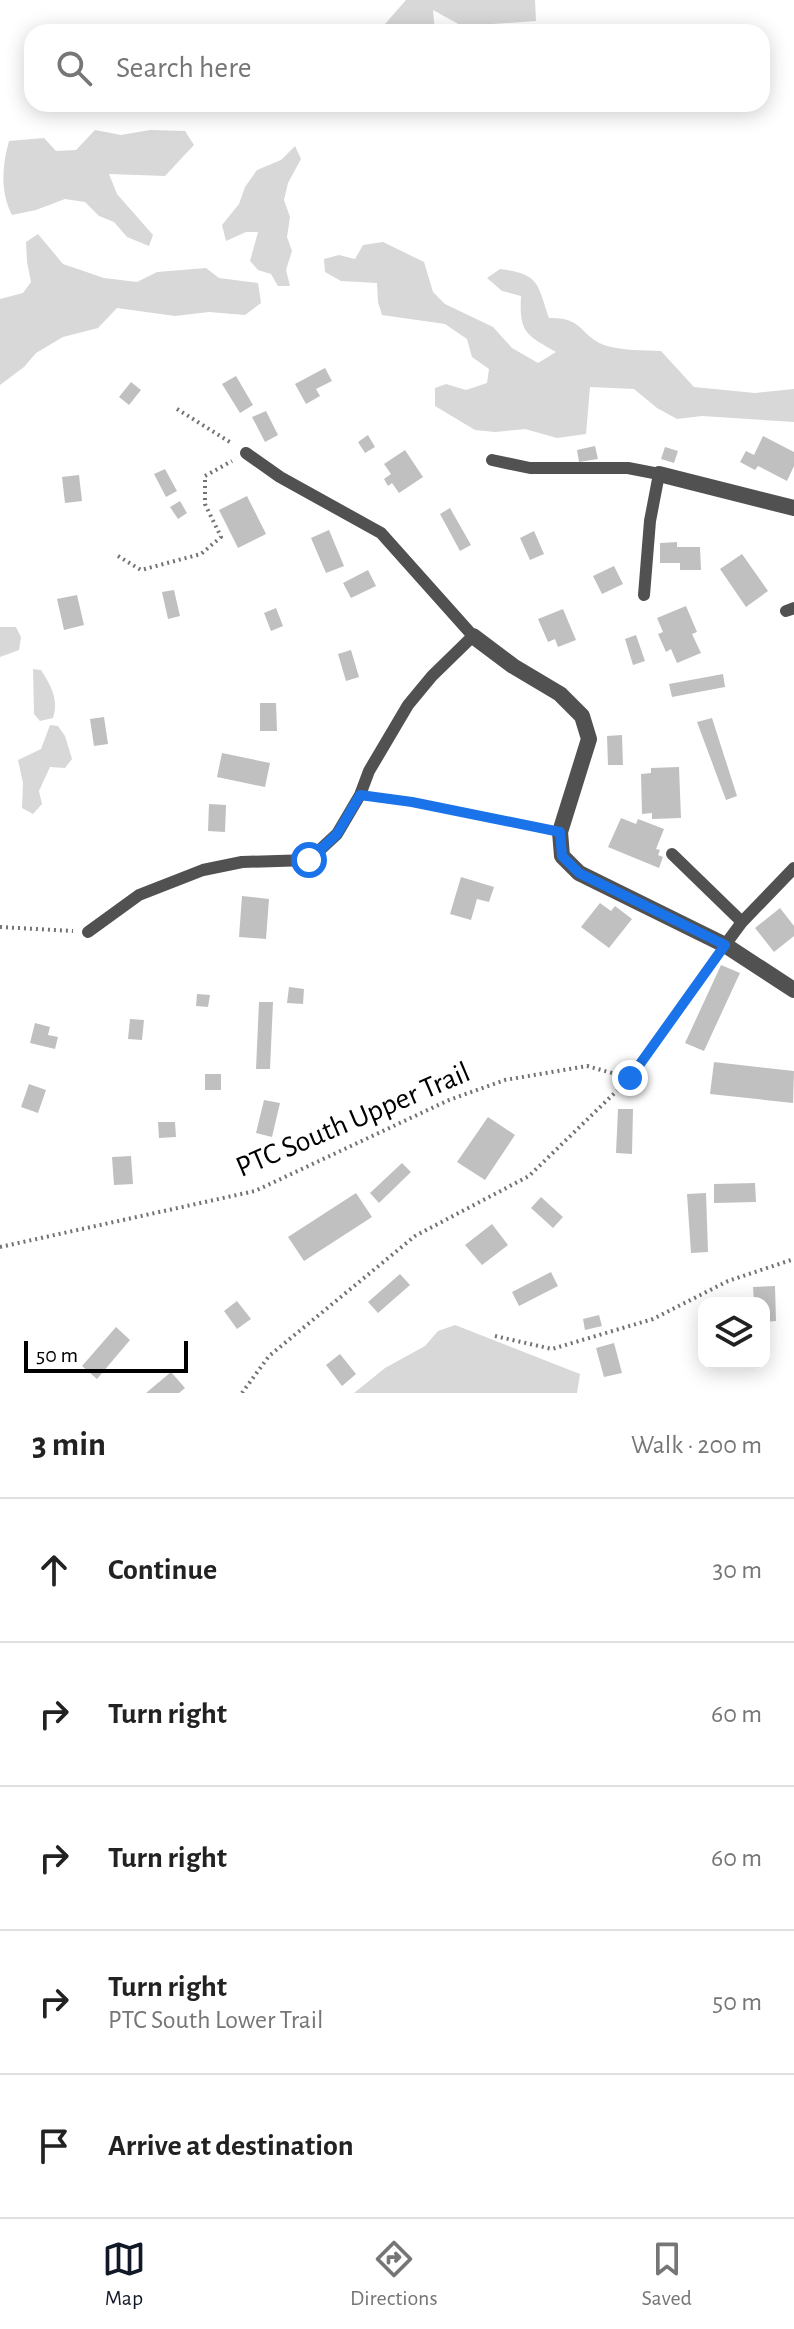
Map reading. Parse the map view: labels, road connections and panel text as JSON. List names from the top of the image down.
{
  "streets": {
    "path": ["PTC South Upper Trail"]
  },
  "scale_bar": "50 m",
  "page": {
    "search": "Search here",
    "scale": "50 m",
    "heading": ["3 min", "Walk · 200 m"],
    "list": [
      ["Continue", "30 m"],
      ["Turn right", "60 m"],
      ["Turn right", "60 m"],
      ["Turn right", "PTC South Lower Trail", "50 m"],
      "Arrive at destination"
    ],
    "nav": ["Map", "Directions", "Saved"]
  }
}
